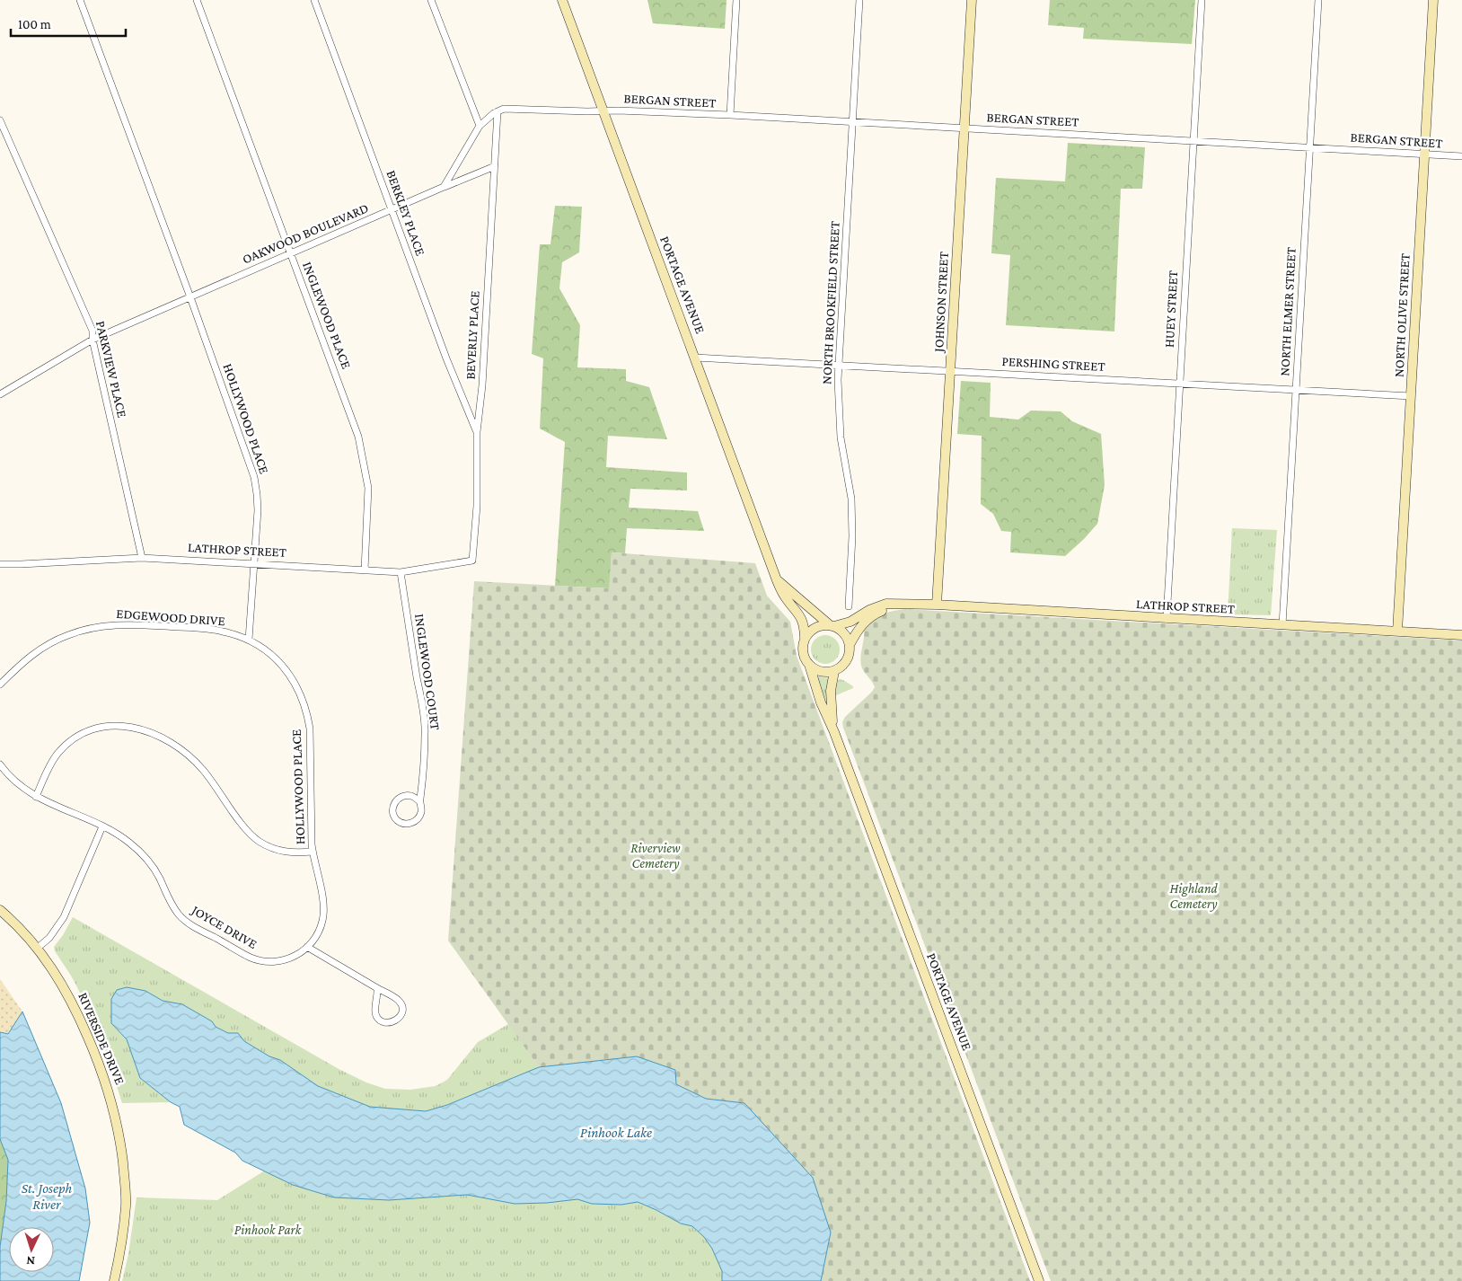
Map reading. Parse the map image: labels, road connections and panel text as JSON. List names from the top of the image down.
{
  "streets": {
    "street": [
      "BERGAN STREET",
      "BERKLEY PLACE",
      "OAKWOOD BOULEVARD",
      "PORTAGE AVENUE",
      "JOHNSON STREET",
      "NORTH BROOKFIELD STREET",
      "HUEY STREET",
      "NORTH ELMER STREET",
      "INGLEWOOD PLACE",
      "NORTH OLIVE STREET",
      "BEVERLY PLACE",
      "PERSHING STREET",
      "PARKVIEW PLACE",
      "HOLLYWOOD PLACE",
      "LATHROP STREET",
      "EDGEWOOD DRIVE",
      "INGLEWOOD COURT",
      "JOYCE DRIVE",
      "RIVERSIDE DRIVE"
    ]
  },
  "crossings": [
    ["BERGAN STREET", "PORTAGE AVENUE"],
    ["BERGAN STREET", "JOHNSON STREET"],
    ["BERGAN STREET", "NORTH BROOKFIELD STREET"],
    ["BERGAN STREET", "HUEY STREET"],
    ["BERGAN STREET", "NORTH ELMER STREET"],
    ["BERGAN STREET", "NORTH OLIVE STREET"],
    ["BERKLEY PLACE", "OAKWOOD BOULEVARD"],
    ["BERKLEY PLACE", "BEVERLY PLACE"],
    ["OAKWOOD BOULEVARD", "INGLEWOOD PLACE"],
    ["OAKWOOD BOULEVARD", "PARKVIEW PLACE"],
    ["OAKWOOD BOULEVARD", "HOLLYWOOD PLACE"],
    ["PORTAGE AVENUE", "PERSHING STREET"],
    ["PORTAGE AVENUE", "LATHROP STREET"],
    ["JOHNSON STREET", "PERSHING STREET"],
    ["JOHNSON STREET", "LATHROP STREET"],
    ["NORTH BROOKFIELD STREET", "PERSHING STREET"],
    ["HUEY STREET", "PERSHING STREET"],
    ["HUEY STREET", "LATHROP STREET"],
    ["NORTH ELMER STREET", "PERSHING STREET"],
    ["NORTH ELMER STREET", "LATHROP STREET"],
    ["INGLEWOOD PLACE", "LATHROP STREET"],
    ["NORTH OLIVE STREET", "PERSHING STREET"],
    ["NORTH OLIVE STREET", "LATHROP STREET"],
    ["BEVERLY PLACE", "LATHROP STREET"],
    ["PARKVIEW PLACE", "LATHROP STREET"],
    ["HOLLYWOOD PLACE", "LATHROP STREET"],
    ["HOLLYWOOD PLACE", "EDGEWOOD DRIVE"],
    ["HOLLYWOOD PLACE", "JOYCE DRIVE"],
    ["LATHROP STREET", "INGLEWOOD COURT"]
  ],
  "water": ["Pinhook Lake", "St. Joseph River"],
  "parks": ["Riverview Cemetery", "Highland Cemetery", "Pinhook Park"],
  "scale_bar": "100 m",
  "north": "bottom"
}
